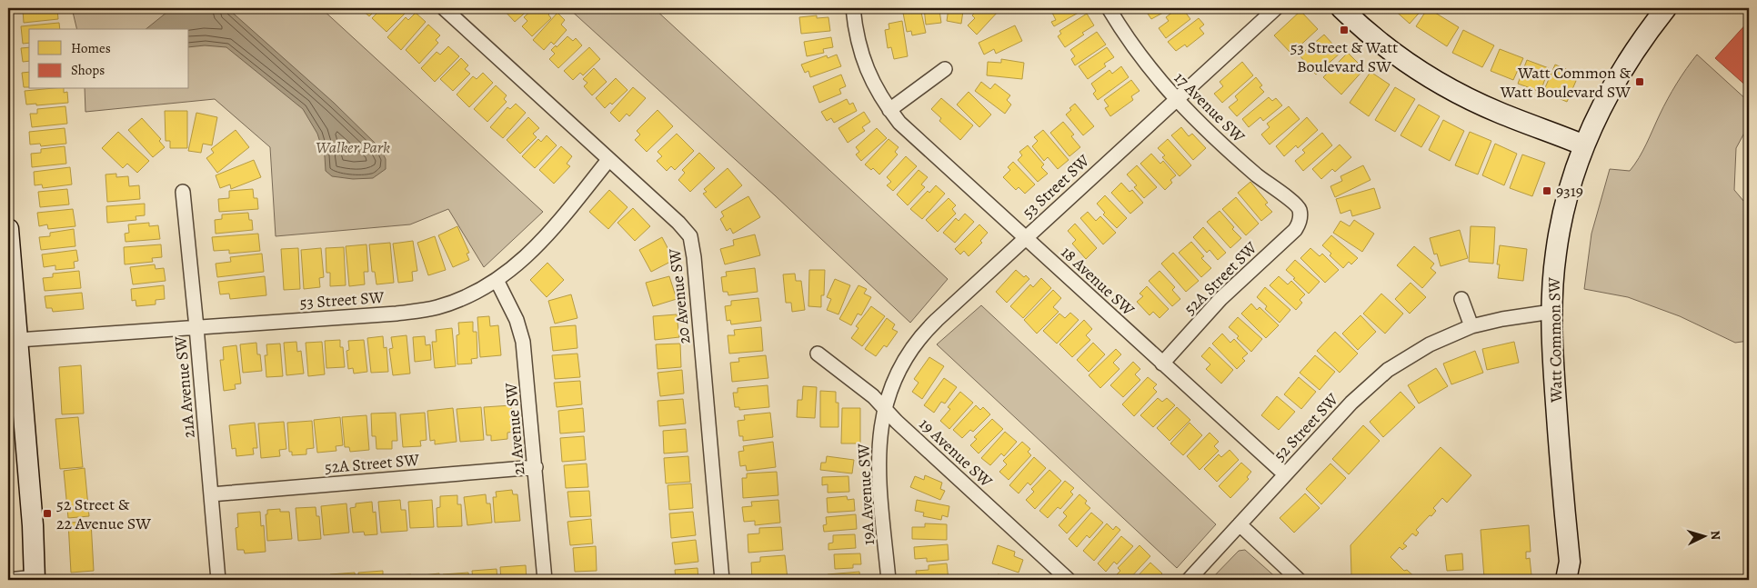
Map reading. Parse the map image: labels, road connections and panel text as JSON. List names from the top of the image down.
{
  "streets": {
    "street": [
      "17 Avenue SW",
      "53 Street SW",
      "52A Street SW",
      "18 Avenue SW",
      "20 Avenue SW",
      "Watt Common SW",
      "21A Avenue SW",
      "52 Street SW",
      "21 Avenue SW",
      "19 Avenue SW",
      "19A Avenue SW"
    ]
  },
  "crossings": [
    ["17 Avenue SW", "53 Street SW"],
    ["17 Avenue SW", "52A Street SW"],
    ["53 Street SW", "18 Avenue SW"],
    ["53 Street SW", "20 Avenue SW"],
    ["53 Street SW", "21A Avenue SW"],
    ["53 Street SW", "21 Avenue SW"],
    ["53 Street SW", "19 Avenue SW"],
    ["53 Street SW", "19A Avenue SW"],
    ["52A Street SW", "18 Avenue SW"],
    ["52A Street SW", "21A Avenue SW"],
    ["52A Street SW", "21 Avenue SW"],
    ["18 Avenue SW", "52 Street SW"],
    ["Watt Common SW", "52 Street SW"],
    ["19 Avenue SW", "19A Avenue SW"]
  ],
  "parks": ["Walker Park"],
  "places": {
    "transit": [
      "53 Street & Watt Boulevard SW",
      "Watt Common & Watt Boulevard SW",
      "9319",
      "52 Street & 22 Avenue SW"
    ]
  },
  "legend": ["Homes", "Shops"],
  "north": "right"
}
